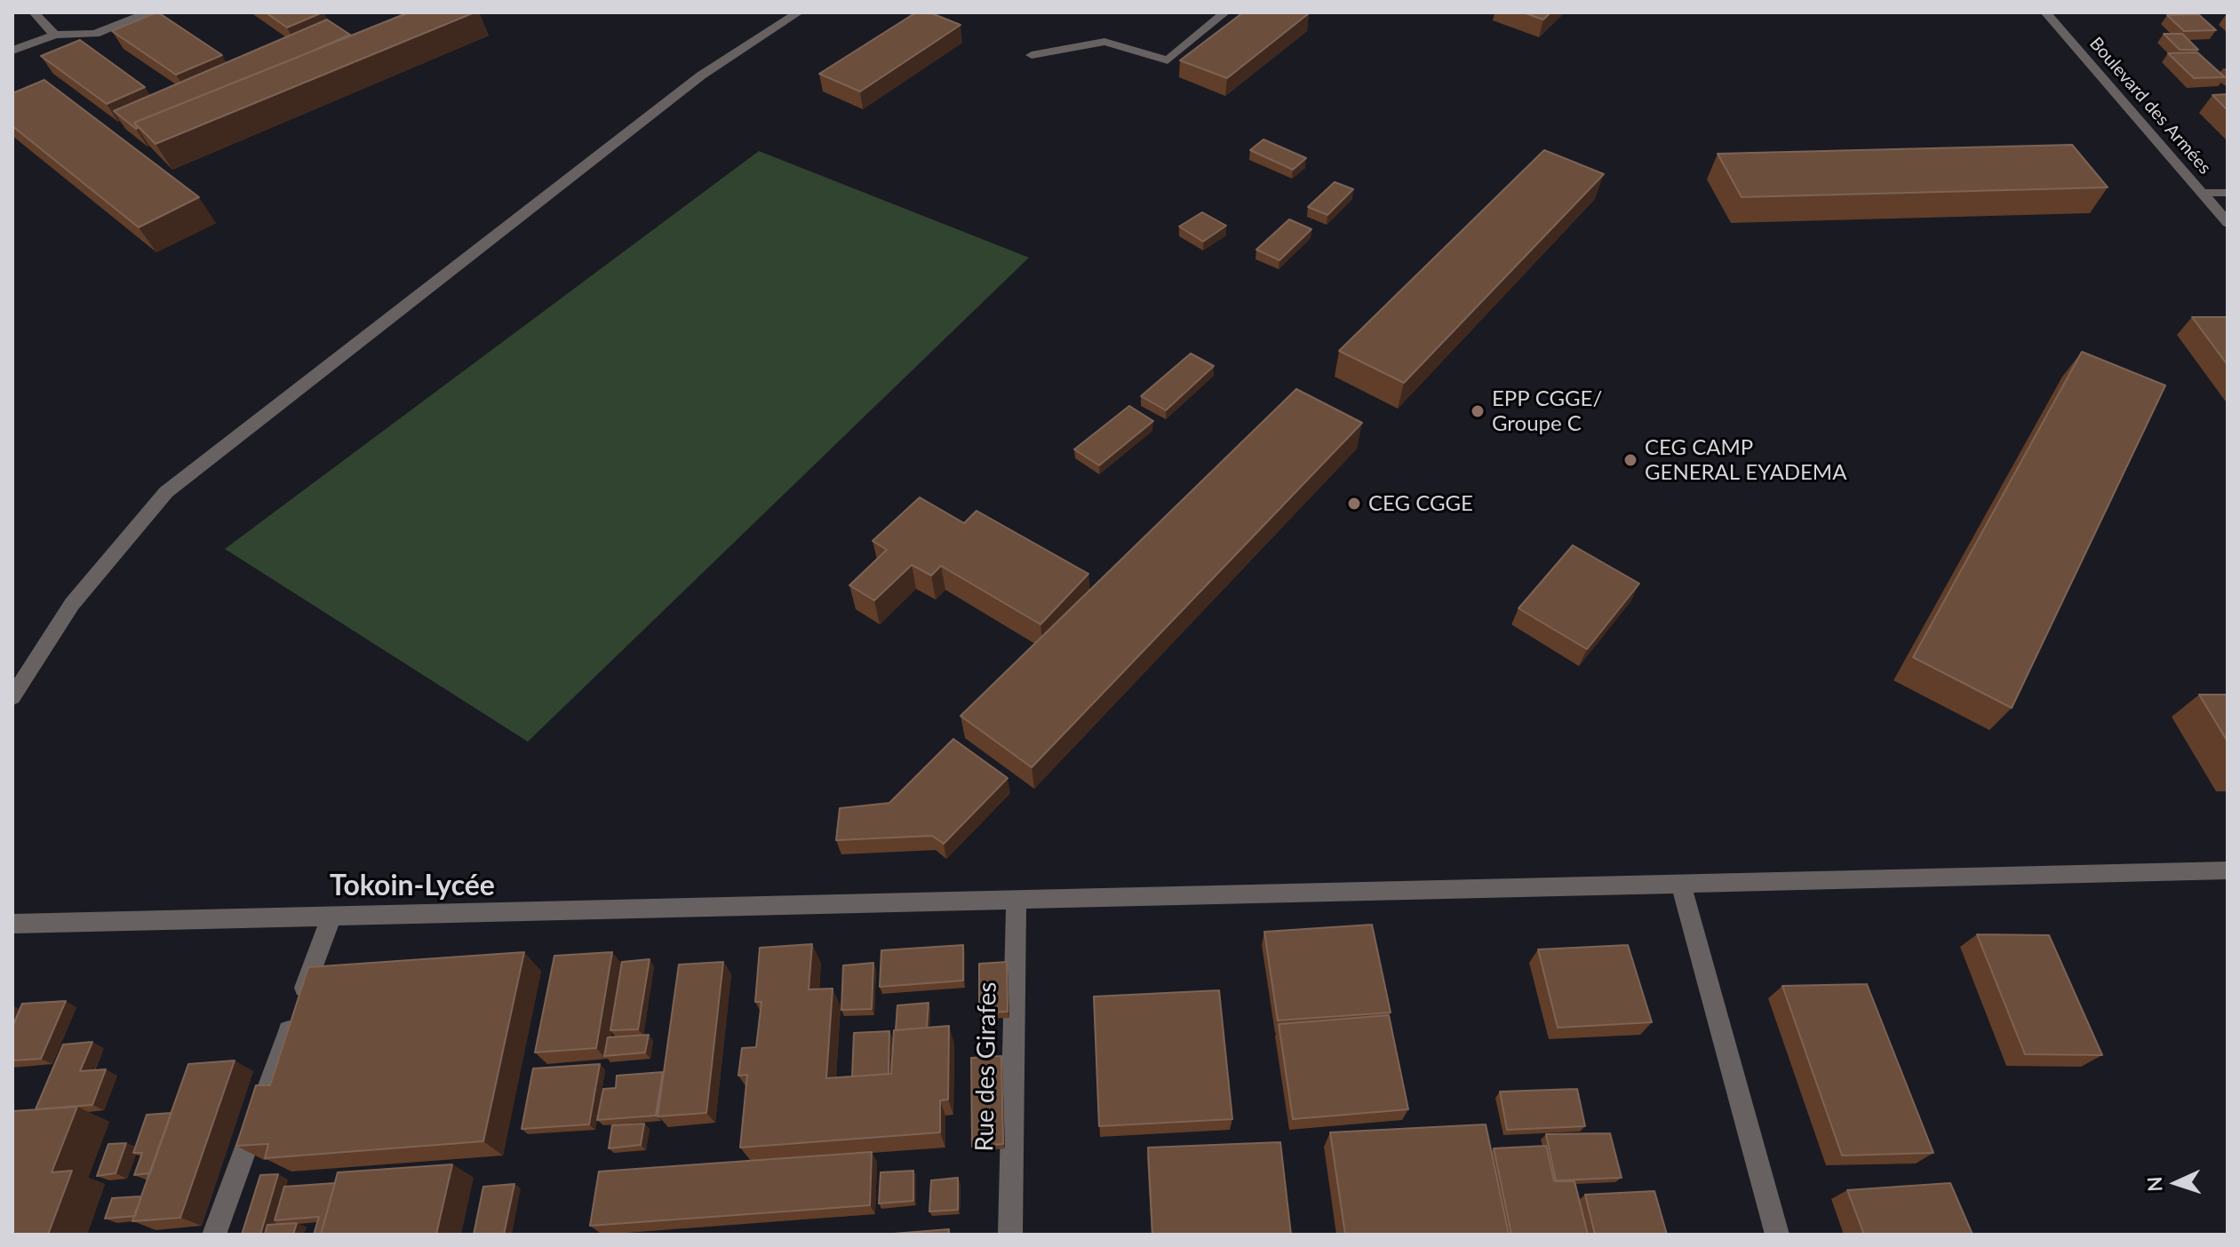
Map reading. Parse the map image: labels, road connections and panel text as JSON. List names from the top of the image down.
{
  "streets": {
    "street": ["Boulevard des Armées", "Rue des Girafes"]
  },
  "districts": ["Tokoin-Lycée"],
  "places": ["EPP CGGE/ Groupe C", "CEG CAMP GENERAL EYADEMA", "CEG CGGE"],
  "north": "left"
}
